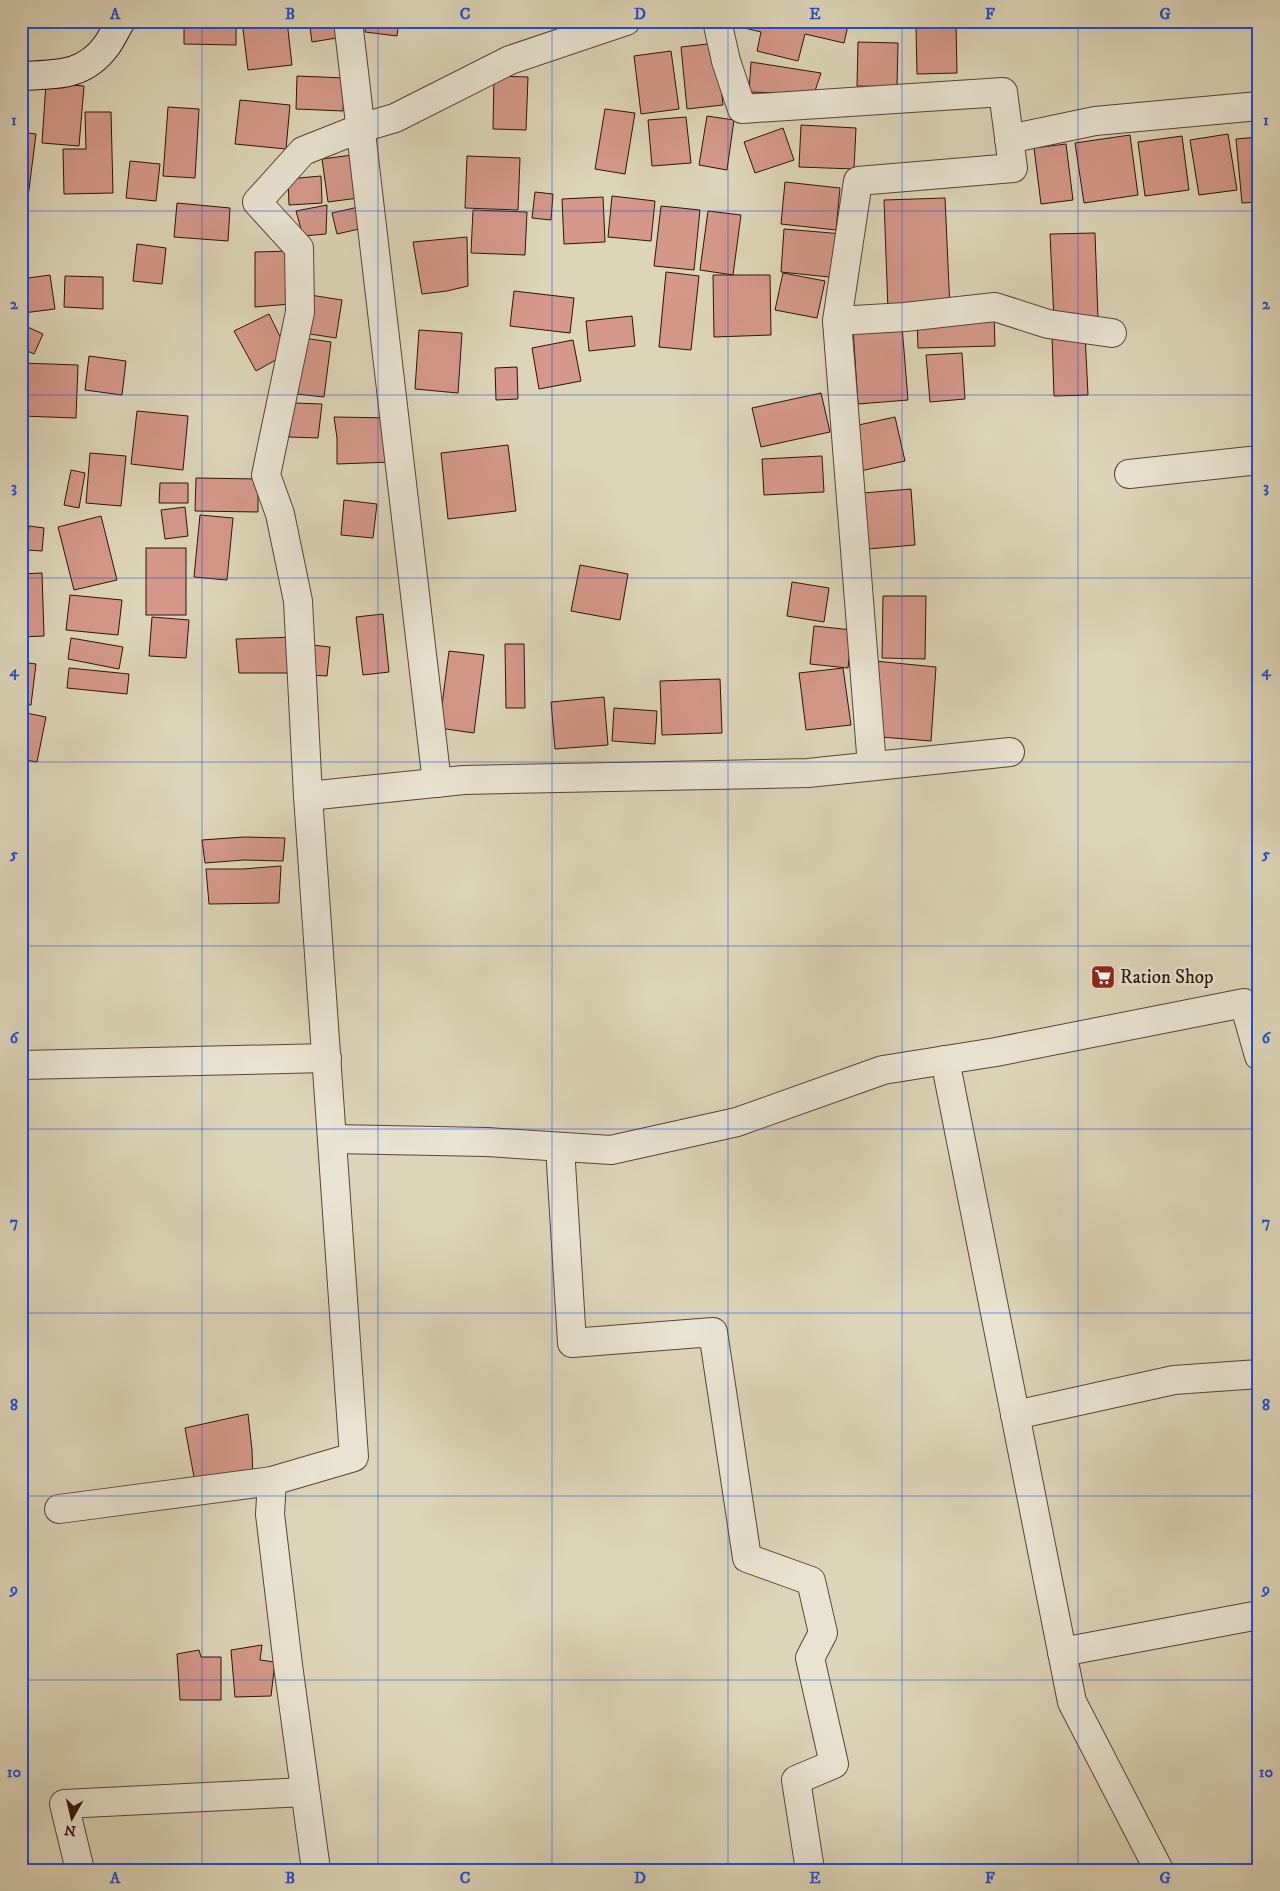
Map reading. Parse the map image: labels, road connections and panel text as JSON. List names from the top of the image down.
{
  "places": {
    "supermarket": ["Ration Shop"]
  },
  "north": "bottom",
  "grid": {
    "columns": [
      "A",
      "B",
      "C",
      "D",
      "E",
      "F",
      "G"
    ],
    "rows": [
      "1",
      "2",
      "3",
      "4",
      "5",
      "6",
      "7",
      "8",
      "9",
      "10"
    ]
  }
}
